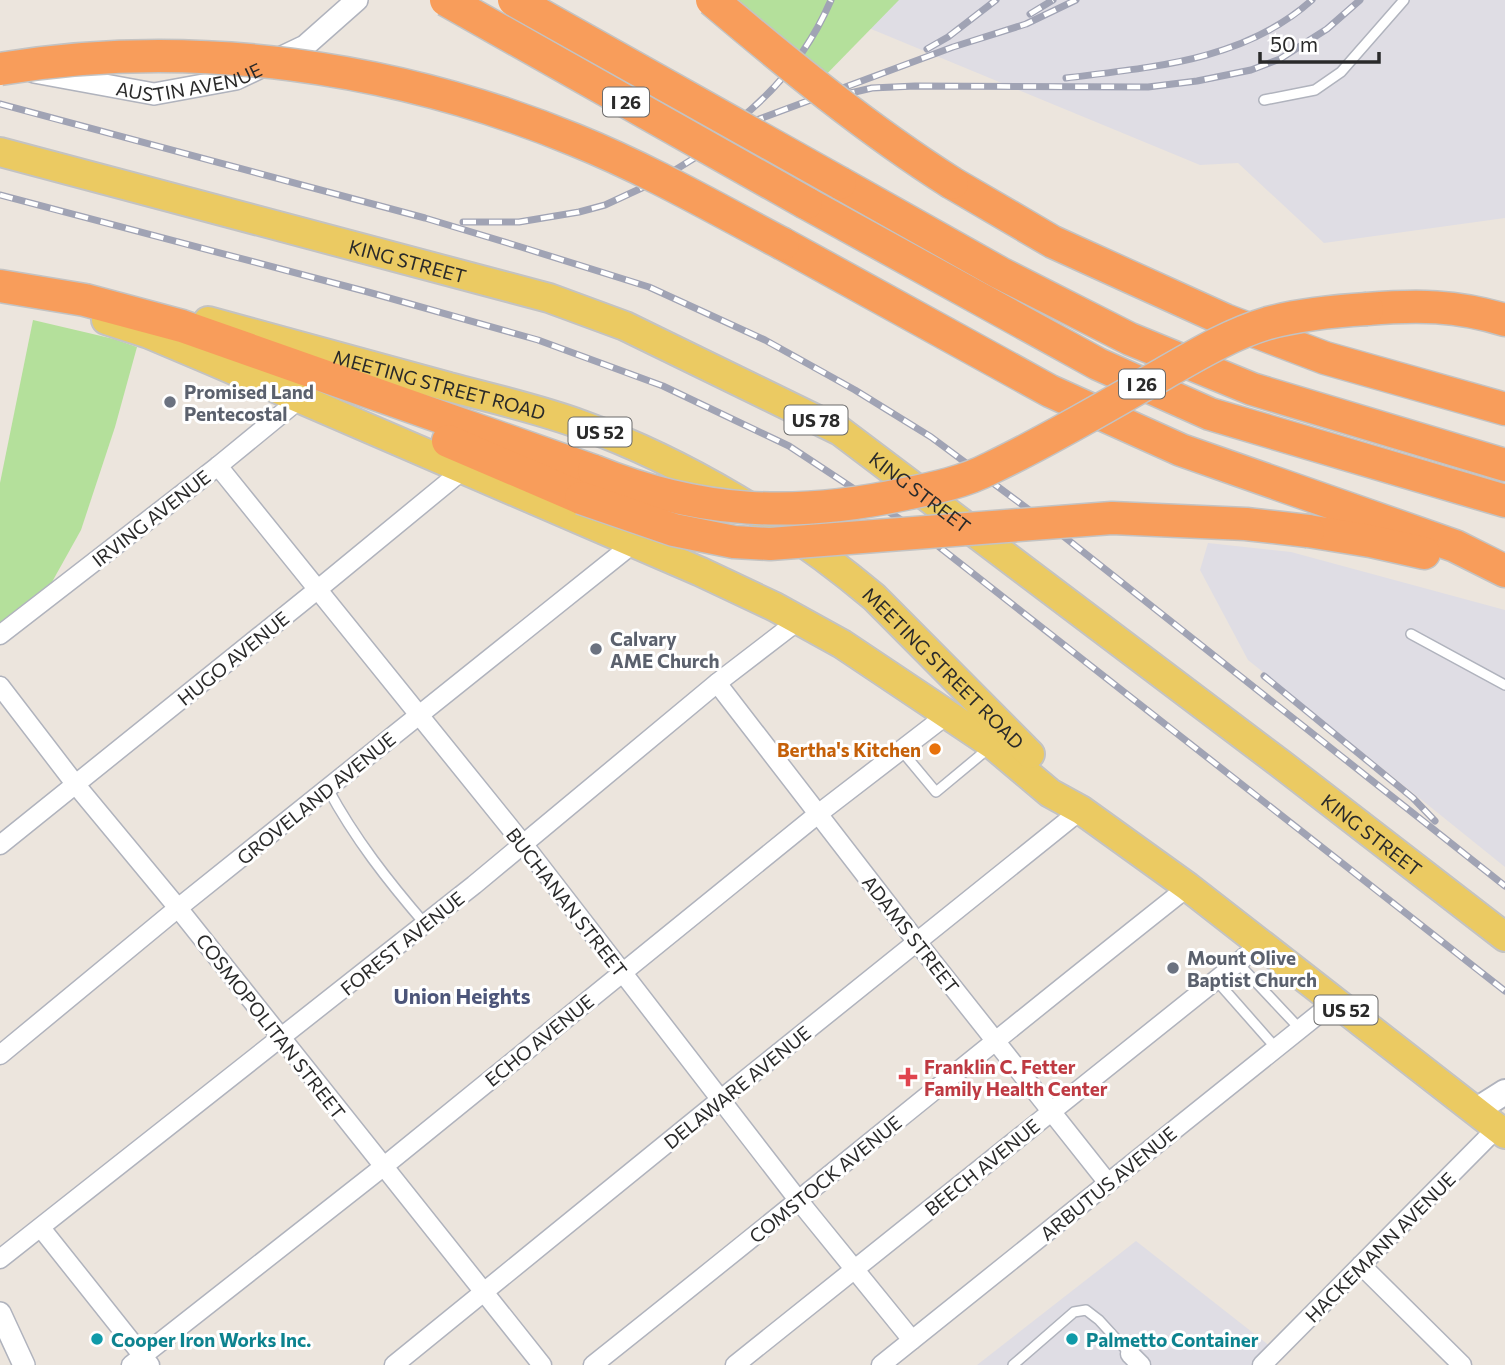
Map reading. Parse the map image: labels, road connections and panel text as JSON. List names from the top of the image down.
{
  "streets": {
    "highway": ["I 26"],
    "main road": [
      "KING STREET",
      "MEETING STREET ROAD",
      "US 78",
      "US 52"
    ],
    "street": [
      "AUSTIN AVENUE",
      "IRVING AVENUE",
      "HUGO AVENUE",
      "GROVELAND AVENUE",
      "BUCHANAN STREET",
      "ADAMS STREET",
      "FOREST AVENUE",
      "COSMOPOLITAN STREET",
      "ECHO AVENUE",
      "DELAWARE AVENUE",
      "BEECH AVENUE",
      "COMSTOCK AVENUE",
      "ARBUTUS AVENUE",
      "HACKEMANN AVENUE"
    ]
  },
  "crossings": [
    ["MEETING STREET ROAD", "IRVING AVENUE"],
    ["MEETING STREET ROAD", "HUGO AVENUE"],
    ["MEETING STREET ROAD", "GROVELAND AVENUE"],
    ["MEETING STREET ROAD", "FOREST AVENUE"],
    ["MEETING STREET ROAD", "ECHO AVENUE"],
    ["MEETING STREET ROAD", "DELAWARE AVENUE"],
    ["MEETING STREET ROAD", "BEECH AVENUE"],
    ["MEETING STREET ROAD", "COMSTOCK AVENUE"],
    ["MEETING STREET ROAD", "ARBUTUS AVENUE"],
    ["MEETING STREET ROAD", "HACKEMANN AVENUE"],
    ["IRVING AVENUE", "BUCHANAN STREET"],
    ["HUGO AVENUE", "BUCHANAN STREET"],
    ["HUGO AVENUE", "COSMOPOLITAN STREET"],
    ["GROVELAND AVENUE", "BUCHANAN STREET"],
    ["GROVELAND AVENUE", "COSMOPOLITAN STREET"],
    ["BUCHANAN STREET", "FOREST AVENUE"],
    ["BUCHANAN STREET", "ECHO AVENUE"],
    ["BUCHANAN STREET", "DELAWARE AVENUE"],
    ["BUCHANAN STREET", "BEECH AVENUE"],
    ["BUCHANAN STREET", "COMSTOCK AVENUE"],
    ["BUCHANAN STREET", "ARBUTUS AVENUE"],
    ["ADAMS STREET", "FOREST AVENUE"],
    ["ADAMS STREET", "ECHO AVENUE"],
    ["ADAMS STREET", "DELAWARE AVENUE"],
    ["ADAMS STREET", "BEECH AVENUE"],
    ["ADAMS STREET", "COMSTOCK AVENUE"],
    ["ADAMS STREET", "ARBUTUS AVENUE"],
    ["FOREST AVENUE", "COSMOPOLITAN STREET"],
    ["COSMOPOLITAN STREET", "ECHO AVENUE"],
    ["COSMOPOLITAN STREET", "DELAWARE AVENUE"]
  ],
  "districts": ["Union Heights"],
  "places": {
    "other": [
      "Promised Land Pentecostal",
      "Calvary AME Church",
      "Bertha's Kitchen",
      "Mount Olive Baptist Church",
      "Cooper Iron Works Inc.",
      "Palmetto Container"
    ],
    "health": ["Franklin C. Fetter Family Health Center"]
  },
  "scale_bar": "50 m"
}
